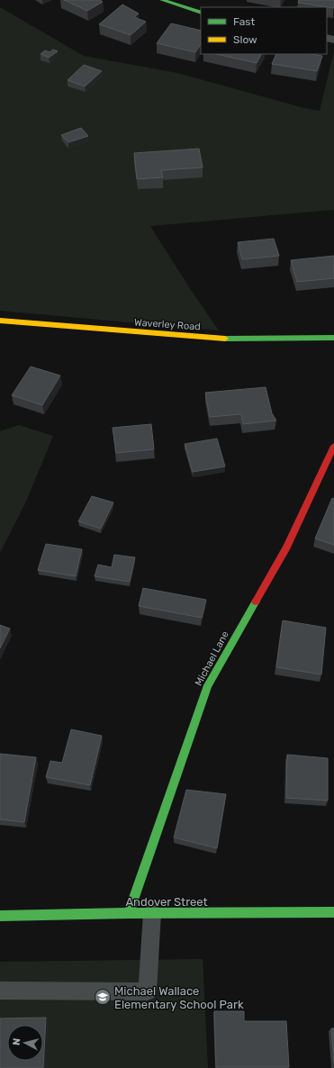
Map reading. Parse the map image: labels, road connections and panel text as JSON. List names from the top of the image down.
{
  "streets": {
    "street": ["Waverley Road", "Michael Lane", "Andover Street"]
  },
  "crossings": [
    ["Michael Lane", "Andover Street"]
  ],
  "places": {
    "school or university": ["Michael Wallace Elementary School Park"]
  },
  "legend": ["Fast", "Slow"],
  "north": "left"
}
